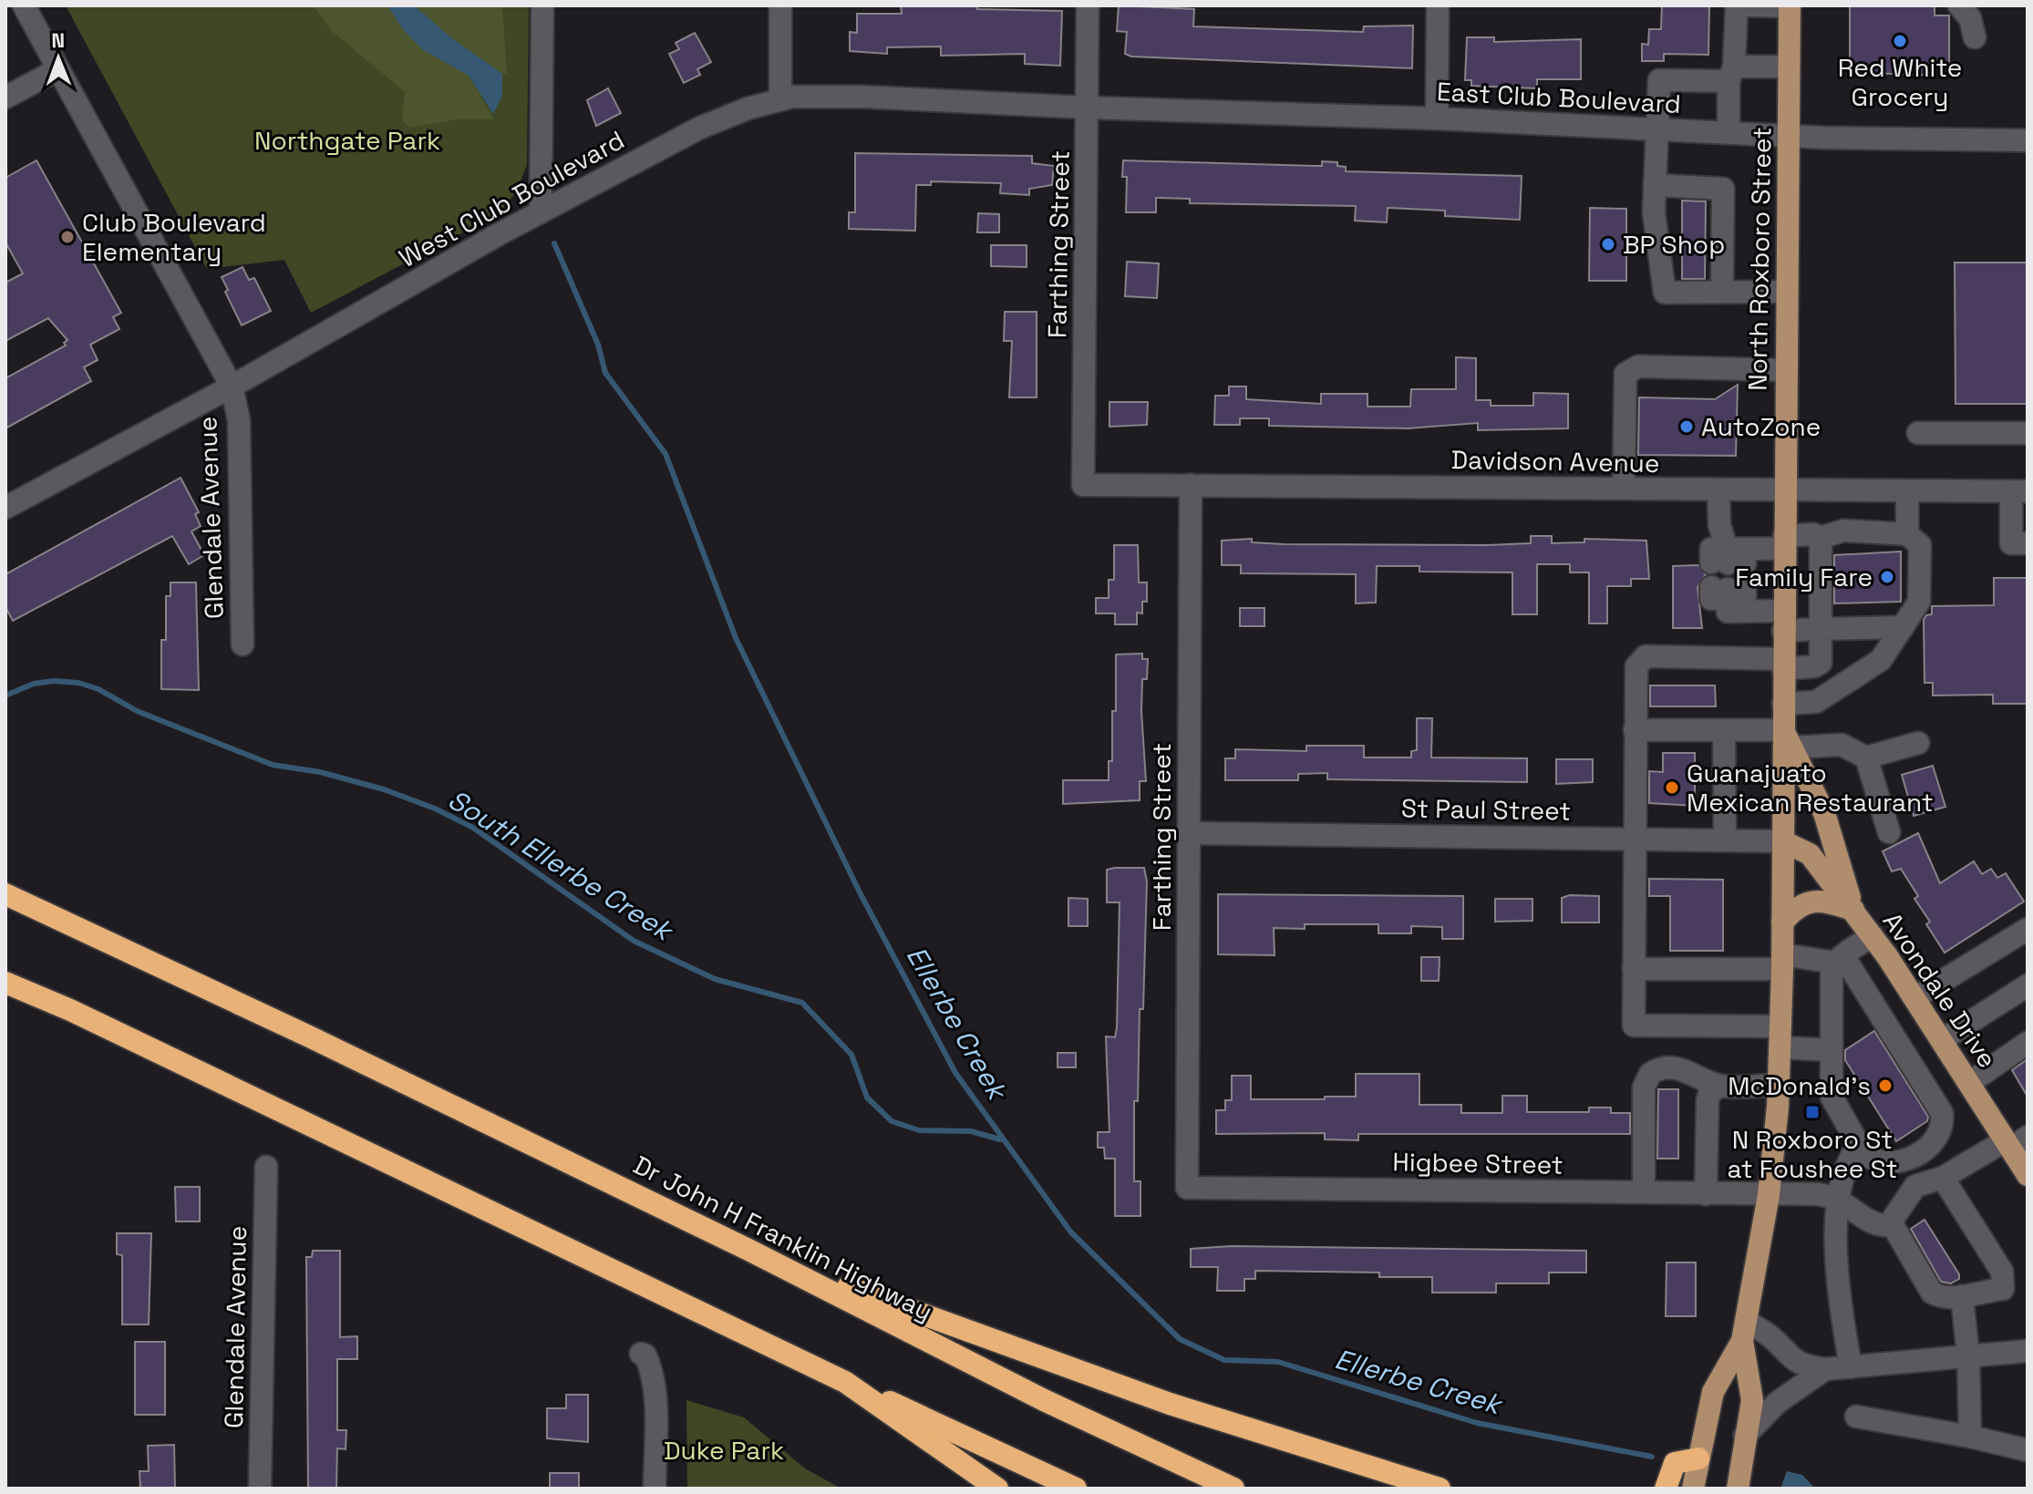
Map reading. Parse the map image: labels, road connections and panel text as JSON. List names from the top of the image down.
{
  "streets": {
    "highway": ["Dr John H Franklin Highway"],
    "main road": ["North Roxboro Street", "Avondale Drive"],
    "street": [
      "East Club Boulevard",
      "West Club Boulevard",
      "Farthing Street",
      "Davidson Avenue",
      "Glendale Avenue",
      "St Paul Street",
      "Higbee Street"
    ]
  },
  "crossings": [
    ["East Club Boulevard", "West Club Boulevard"],
    ["East Club Boulevard", "Farthing Street"],
    ["East Club Boulevard", "North Roxboro Street"],
    ["West Club Boulevard", "Farthing Street"],
    ["West Club Boulevard", "Glendale Avenue"],
    ["Farthing Street", "Davidson Avenue"],
    ["Farthing Street", "St Paul Street"],
    ["Farthing Street", "Higbee Street"],
    ["North Roxboro Street", "Davidson Avenue"],
    ["North Roxboro Street", "St Paul Street"],
    ["North Roxboro Street", "Avondale Drive"],
    ["North Roxboro Street", "Higbee Street"],
    ["St Paul Street", "Avondale Drive"]
  ],
  "water": ["South Ellerbe Creek", "Ellerbe Creek"],
  "parks": ["Northgate Park", "Duke Park"],
  "places": {
    "other": [
      "Red White Grocery",
      "Club Boulevard Elementary",
      "BP Shop",
      "AutoZone",
      "Family Fare",
      "Guanajuato Mexican Restaurant",
      "McDonald's"
    ],
    "transit": ["N Roxboro St at Foushee St"]
  },
  "north": "top"
}
